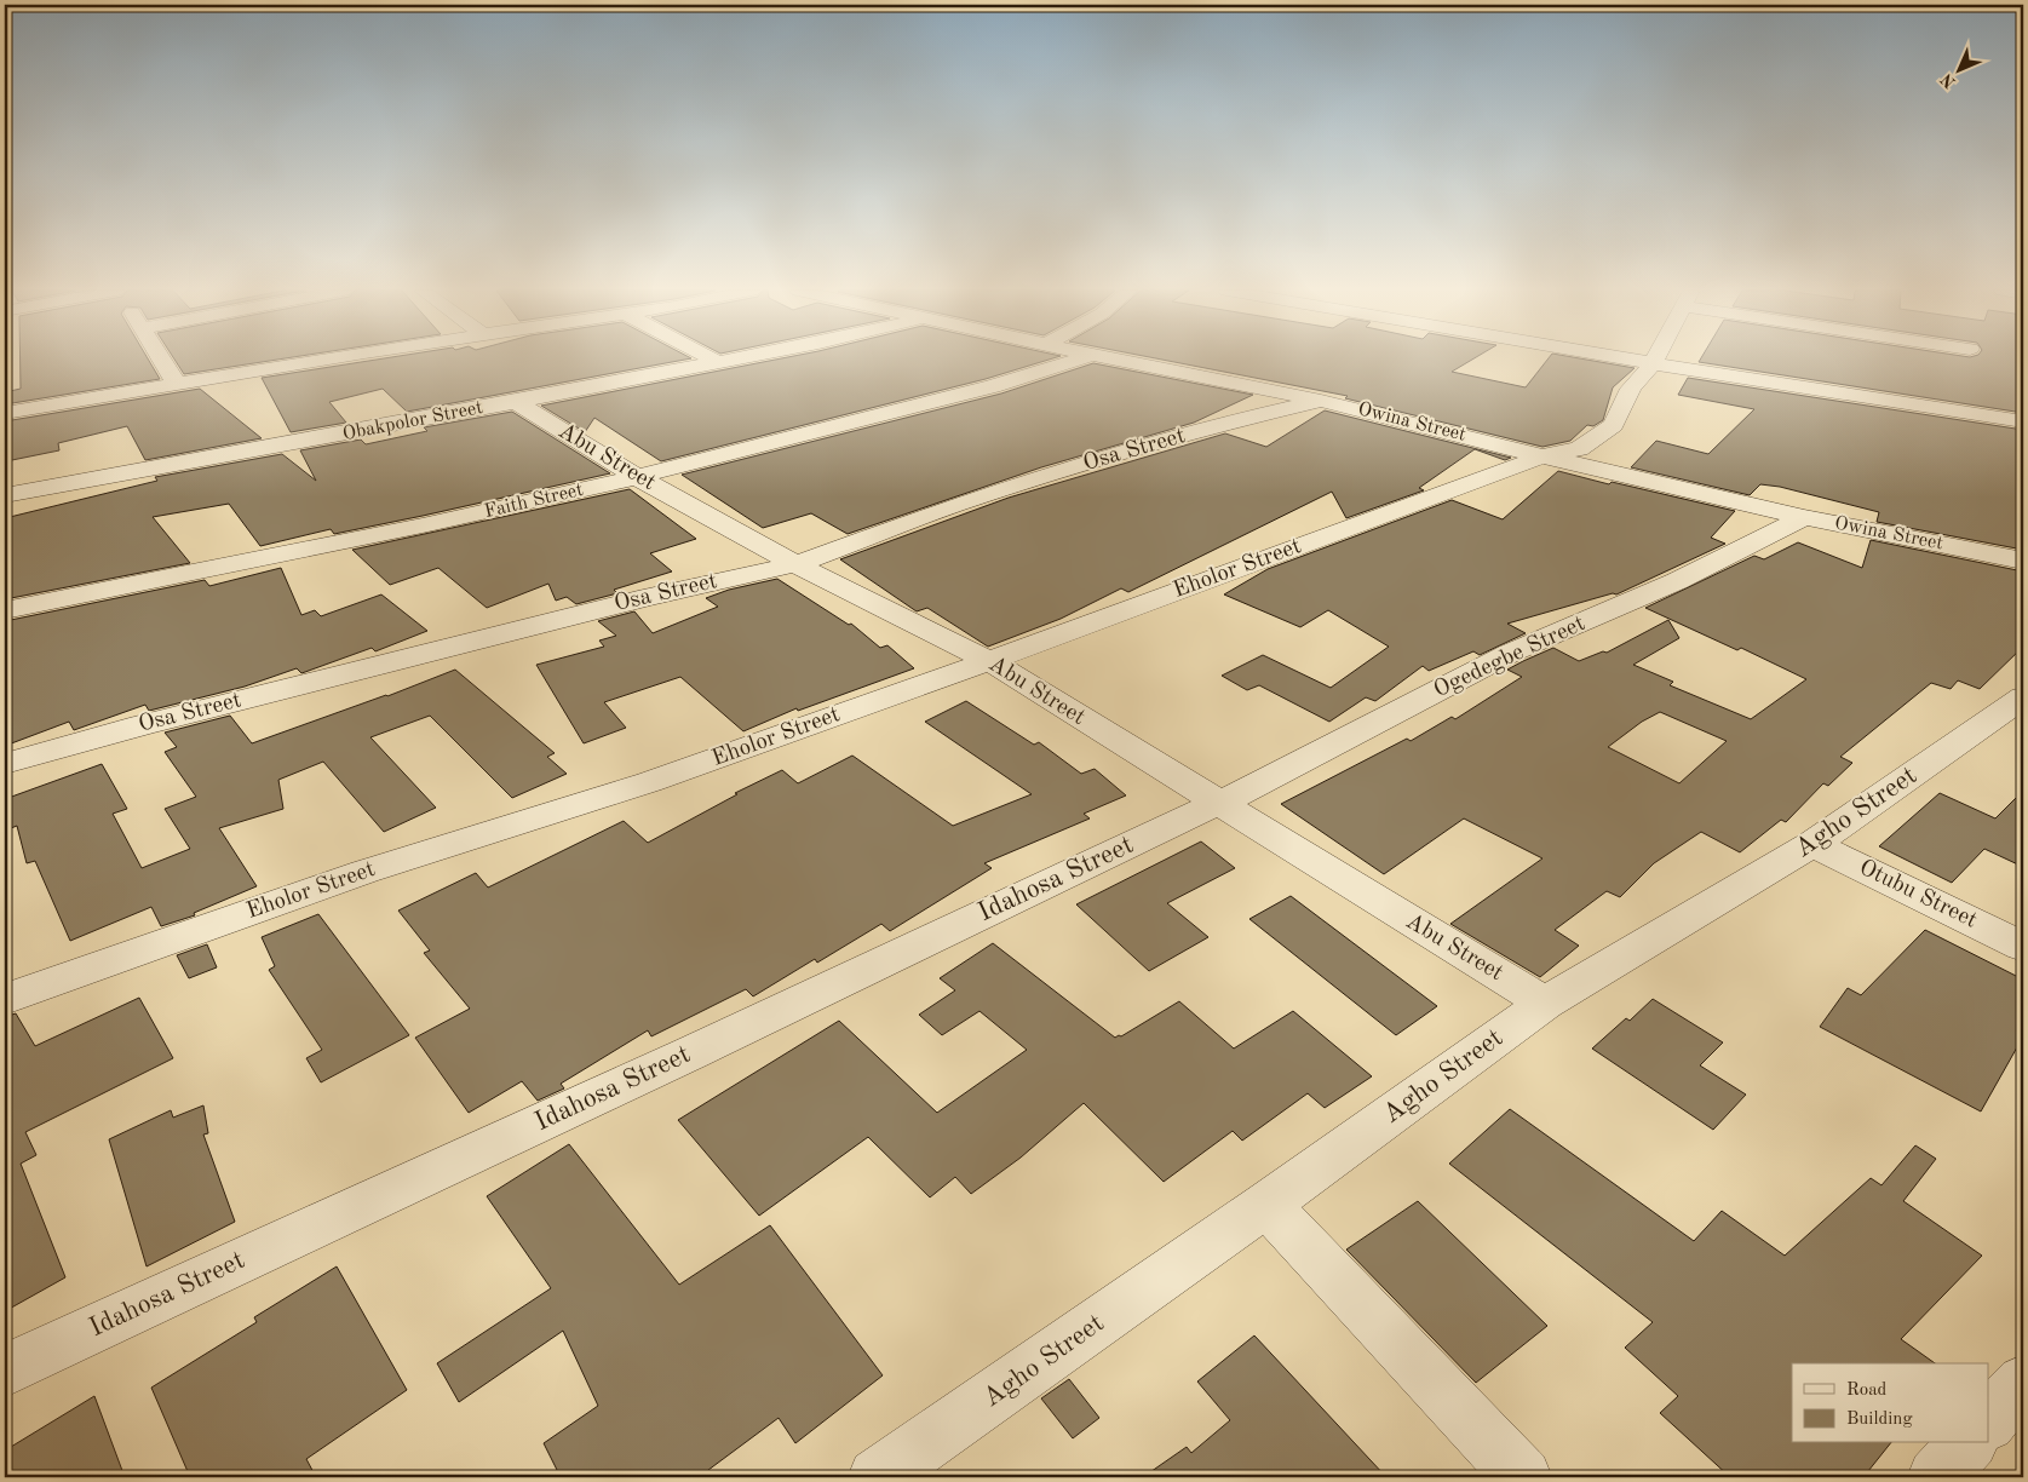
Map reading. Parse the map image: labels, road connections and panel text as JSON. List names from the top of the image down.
{
  "streets": {
    "street": [
      "Obakpolor Street",
      "Owina Street",
      "Osa Street",
      "Abu Street",
      "Faith Street",
      "Eholor Street",
      "Ogedegbe Street",
      "Agho Street",
      "Idahosa Street",
      "Otubu Street"
    ]
  },
  "crossings": [
    ["Obakpolor Street", "Abu Street"],
    ["Owina Street", "Osa Street"],
    ["Owina Street", "Eholor Street"],
    ["Owina Street", "Ogedegbe Street"],
    ["Osa Street", "Abu Street"],
    ["Abu Street", "Faith Street"],
    ["Abu Street", "Eholor Street"],
    ["Abu Street", "Ogedegbe Street"],
    ["Abu Street", "Agho Street"],
    ["Abu Street", "Idahosa Street"],
    ["Ogedegbe Street", "Idahosa Street"],
    ["Agho Street", "Otubu Street"]
  ],
  "legend": ["Road", "Building"],
  "north": "bottom left"
}
